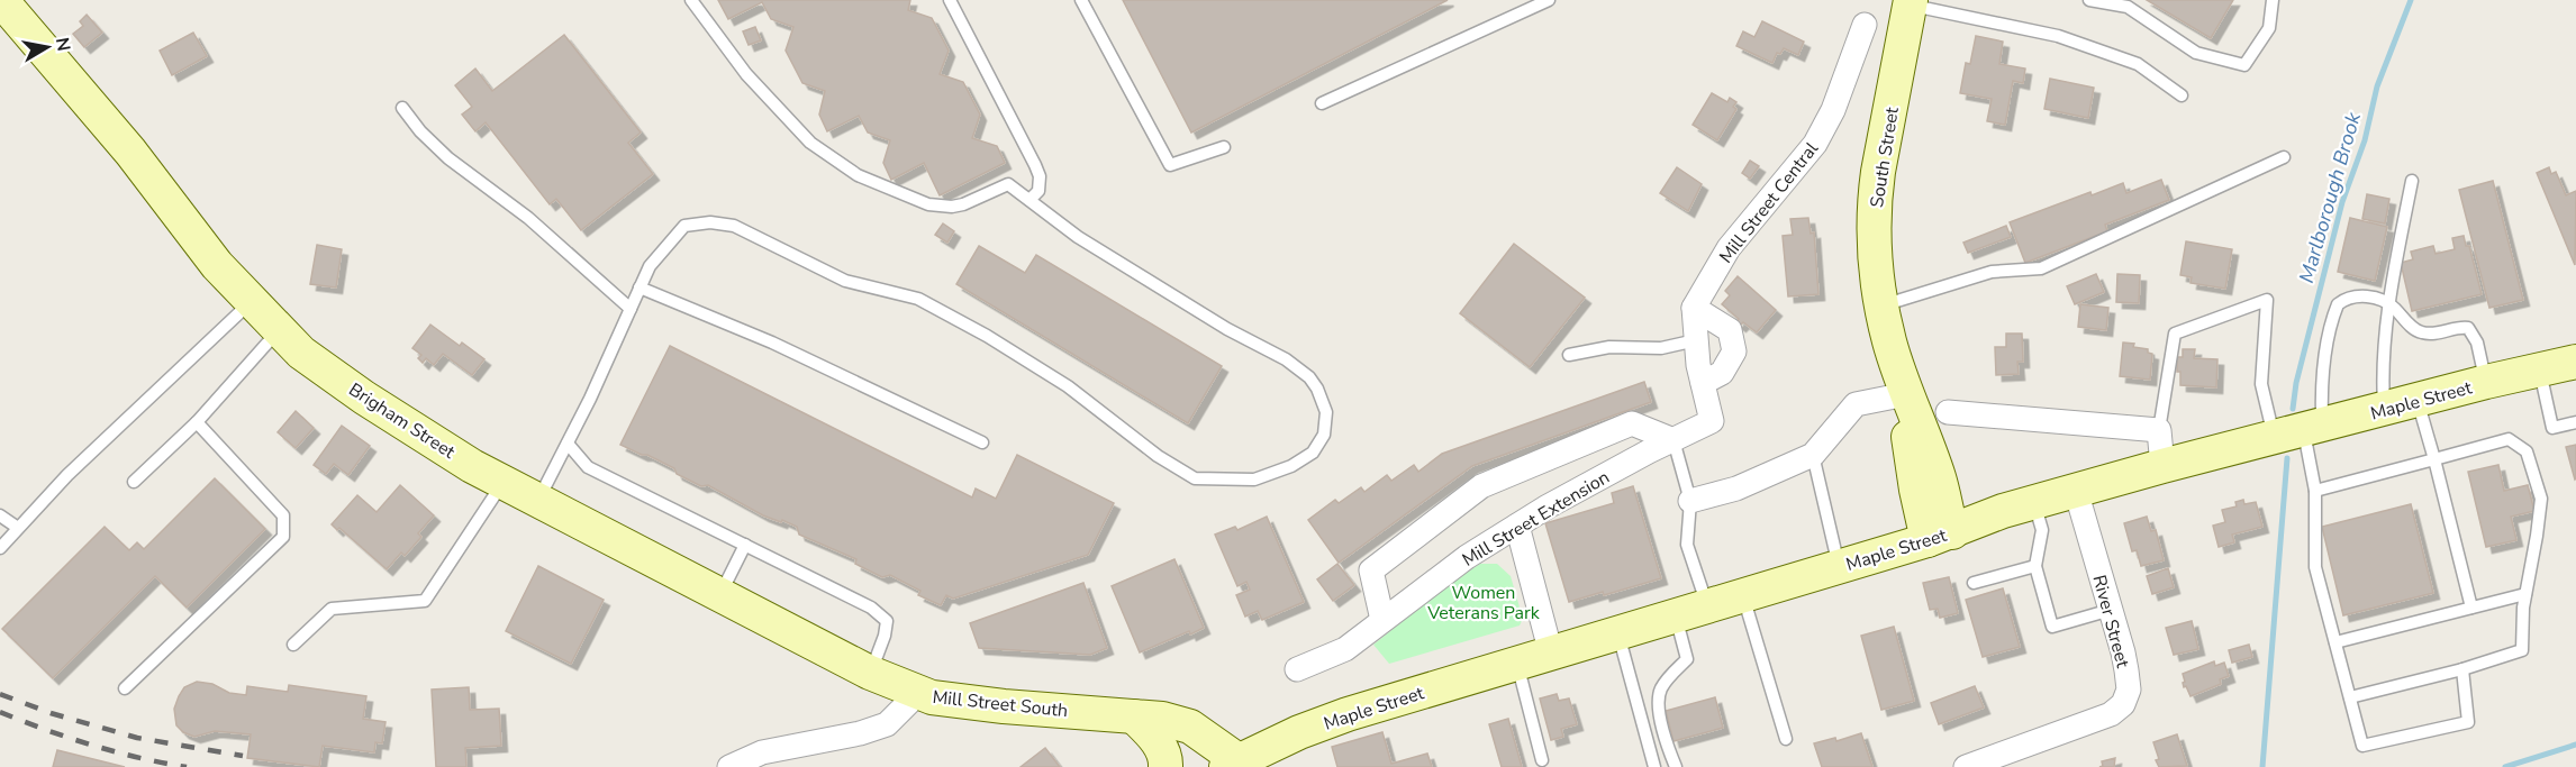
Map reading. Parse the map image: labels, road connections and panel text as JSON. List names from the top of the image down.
{
  "streets": {
    "main road": [
      "South Street",
      "Maple Street",
      "Brigham Street",
      "Mill Street South"
    ],
    "street": ["Mill Street Central", "Mill Street Extension", "River Street"]
  },
  "crossings": [
    ["South Street", "Maple Street"],
    ["Maple Street", "River Street"],
    ["Maple Street", "Mill Street South"],
    ["Brigham Street", "Mill Street South"]
  ],
  "water": ["Marlborough Brook"],
  "parks": ["Women Veterans Park"],
  "north": "right"
}
